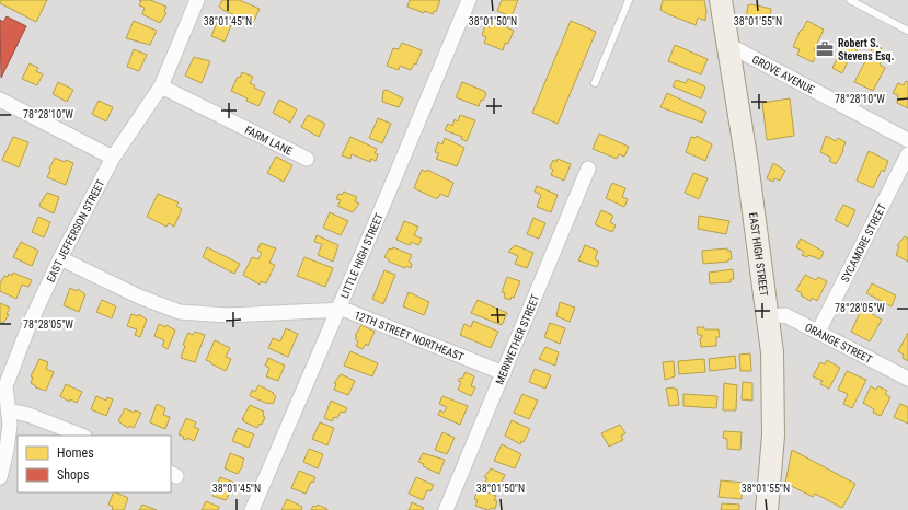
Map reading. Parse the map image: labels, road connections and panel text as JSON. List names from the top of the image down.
{
  "streets": {
    "main road": ["EAST HIGH STREET"],
    "street": [
      "GROVE AVENUE",
      "FARM LANE",
      "EAST JEFFERSON STREET",
      "SYCAMORE STREET",
      "LITTLE HIGH STREET",
      "12TH STREET NORTHEAST",
      "MERIWETHER STREET",
      "ORANGE STREET"
    ]
  },
  "crossings": [
    ["GROVE AVENUE", "EAST HIGH STREET"],
    ["FARM LANE", "EAST JEFFERSON STREET"],
    ["EAST JEFFERSON STREET", "12TH STREET NORTHEAST"],
    ["SYCAMORE STREET", "ORANGE STREET"],
    ["EAST HIGH STREET", "ORANGE STREET"],
    ["LITTLE HIGH STREET", "12TH STREET NORTHEAST"],
    ["12TH STREET NORTHEAST", "MERIWETHER STREET"]
  ],
  "places": {
    "office": ["Robert S. Stevens Esq."]
  },
  "legend": ["Homes", "Shops"],
  "coordinates": [
    "38°01'45\"N",
    "38°01'50\"N",
    "38°01'55\"N",
    "78°28'10\"W",
    "78°28'05\"W"
  ]
}
